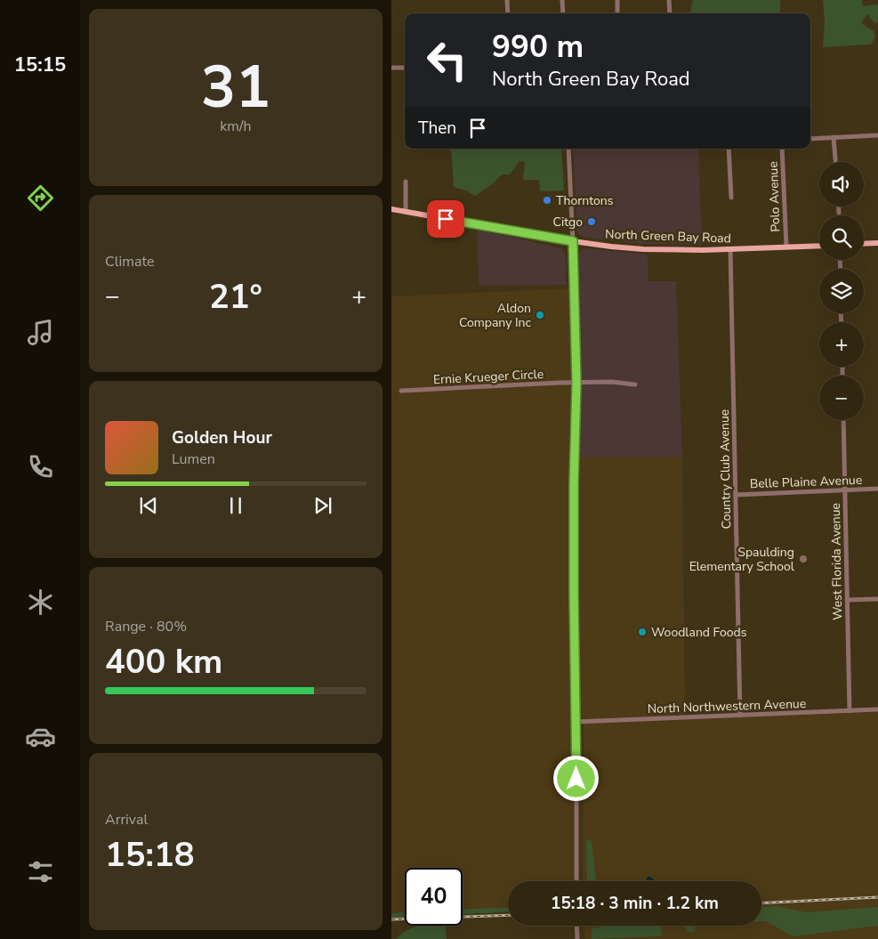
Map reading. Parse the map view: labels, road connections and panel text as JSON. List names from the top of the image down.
{
  "streets": {
    "main road": ["North Green Bay Road"],
    "street": [
      "Polo Avenue",
      "Ernie Krueger Circle",
      "Country Club Avenue",
      "Belle Plaine Avenue",
      "West Florida Avenue",
      "North Northwestern Avenue"
    ]
  },
  "crossings": [
    ["Polo Avenue", "North Green Bay Road"],
    ["North Green Bay Road", "Country Club Avenue"],
    ["Country Club Avenue", "Belle Plaine Avenue"],
    ["Country Club Avenue", "North Northwestern Avenue"],
    ["Belle Plaine Avenue", "West Florida Avenue"],
    ["West Florida Avenue", "North Northwestern Avenue"]
  ],
  "places": [
    "Thorntons",
    "Citgo",
    "Aldon Company Inc",
    "Spaulding Elementary School",
    "Woodland Foods"
  ],
  "page": {
    "tabs": "15:15",
    "tile": [
      ["31", "km/h"],
      "Climate",
      ["Range · 80%", "400 km"],
      ["Arrival", "15:18"]
    ],
    "turn": ["990 m", "North Green Bay Road"],
    "then": "Then",
    "map_buttons": ["+", "−"],
    "heat": ["−", "21°", "+"],
    "song": ["Golden Hour", "Lumen"],
    "limit": "40",
    "trip": "15:18 · 3 min · 1.2 km"
  }
}
